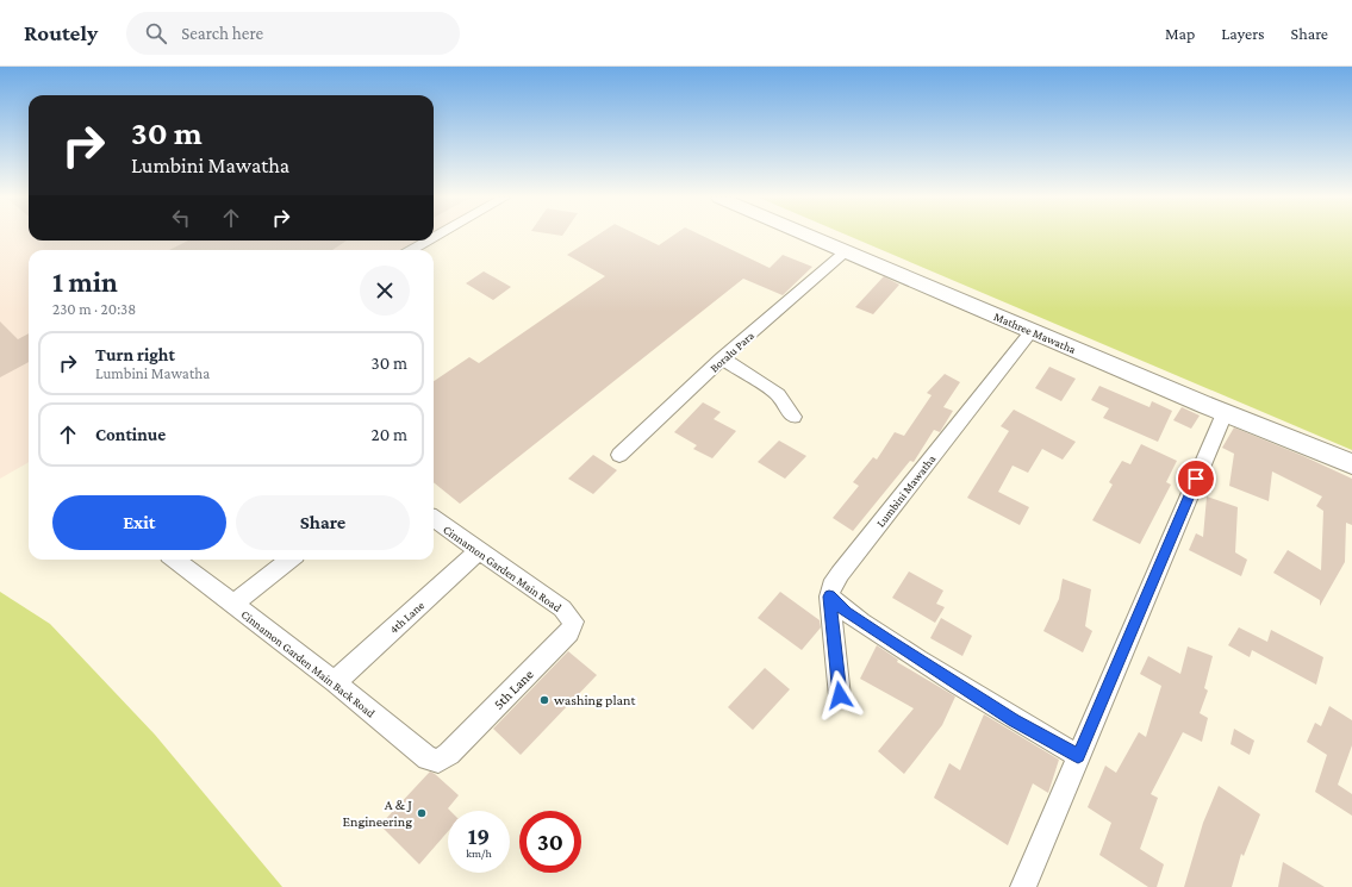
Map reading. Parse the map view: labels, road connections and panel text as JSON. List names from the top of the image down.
{
  "streets": {
    "street": [
      "Mathree Mawatha",
      "Boralu Para",
      "Lumbini Mawatha",
      "Cinnamon Garden Main Road",
      "4th Lane",
      "Cinnamon Garden Main Back Road",
      "5th Lane"
    ]
  },
  "crossings": [
    ["Mathree Mawatha", "Boralu Para"],
    ["Mathree Mawatha", "Lumbini Mawatha"],
    ["Cinnamon Garden Main Road", "4th Lane"],
    ["Cinnamon Garden Main Road", "5th Lane"],
    ["4th Lane", "Cinnamon Garden Main Back Road"],
    ["Cinnamon Garden Main Back Road", "5th Lane"]
  ],
  "places": ["washing plant", "A & J Engineering"],
  "page": {
    "header": "Routely",
    "search": "Search here",
    "nav": ["Map", "Layers", "Share"],
    "turn": ["30 m", "Lumbini Mawatha"],
    "heading": ["1 min", "230 m · 20:38"],
    "list": [
      {
        "name": "Turn right",
        "note": "Lumbini Mawatha",
        "value": "30 m"
      },
      {
        "name": "Continue",
        "value": "20 m"
      }
    ],
    "buttons": ["Exit", "Share"],
    "speed": "19 km/h",
    "limit": "30"
  }
}
